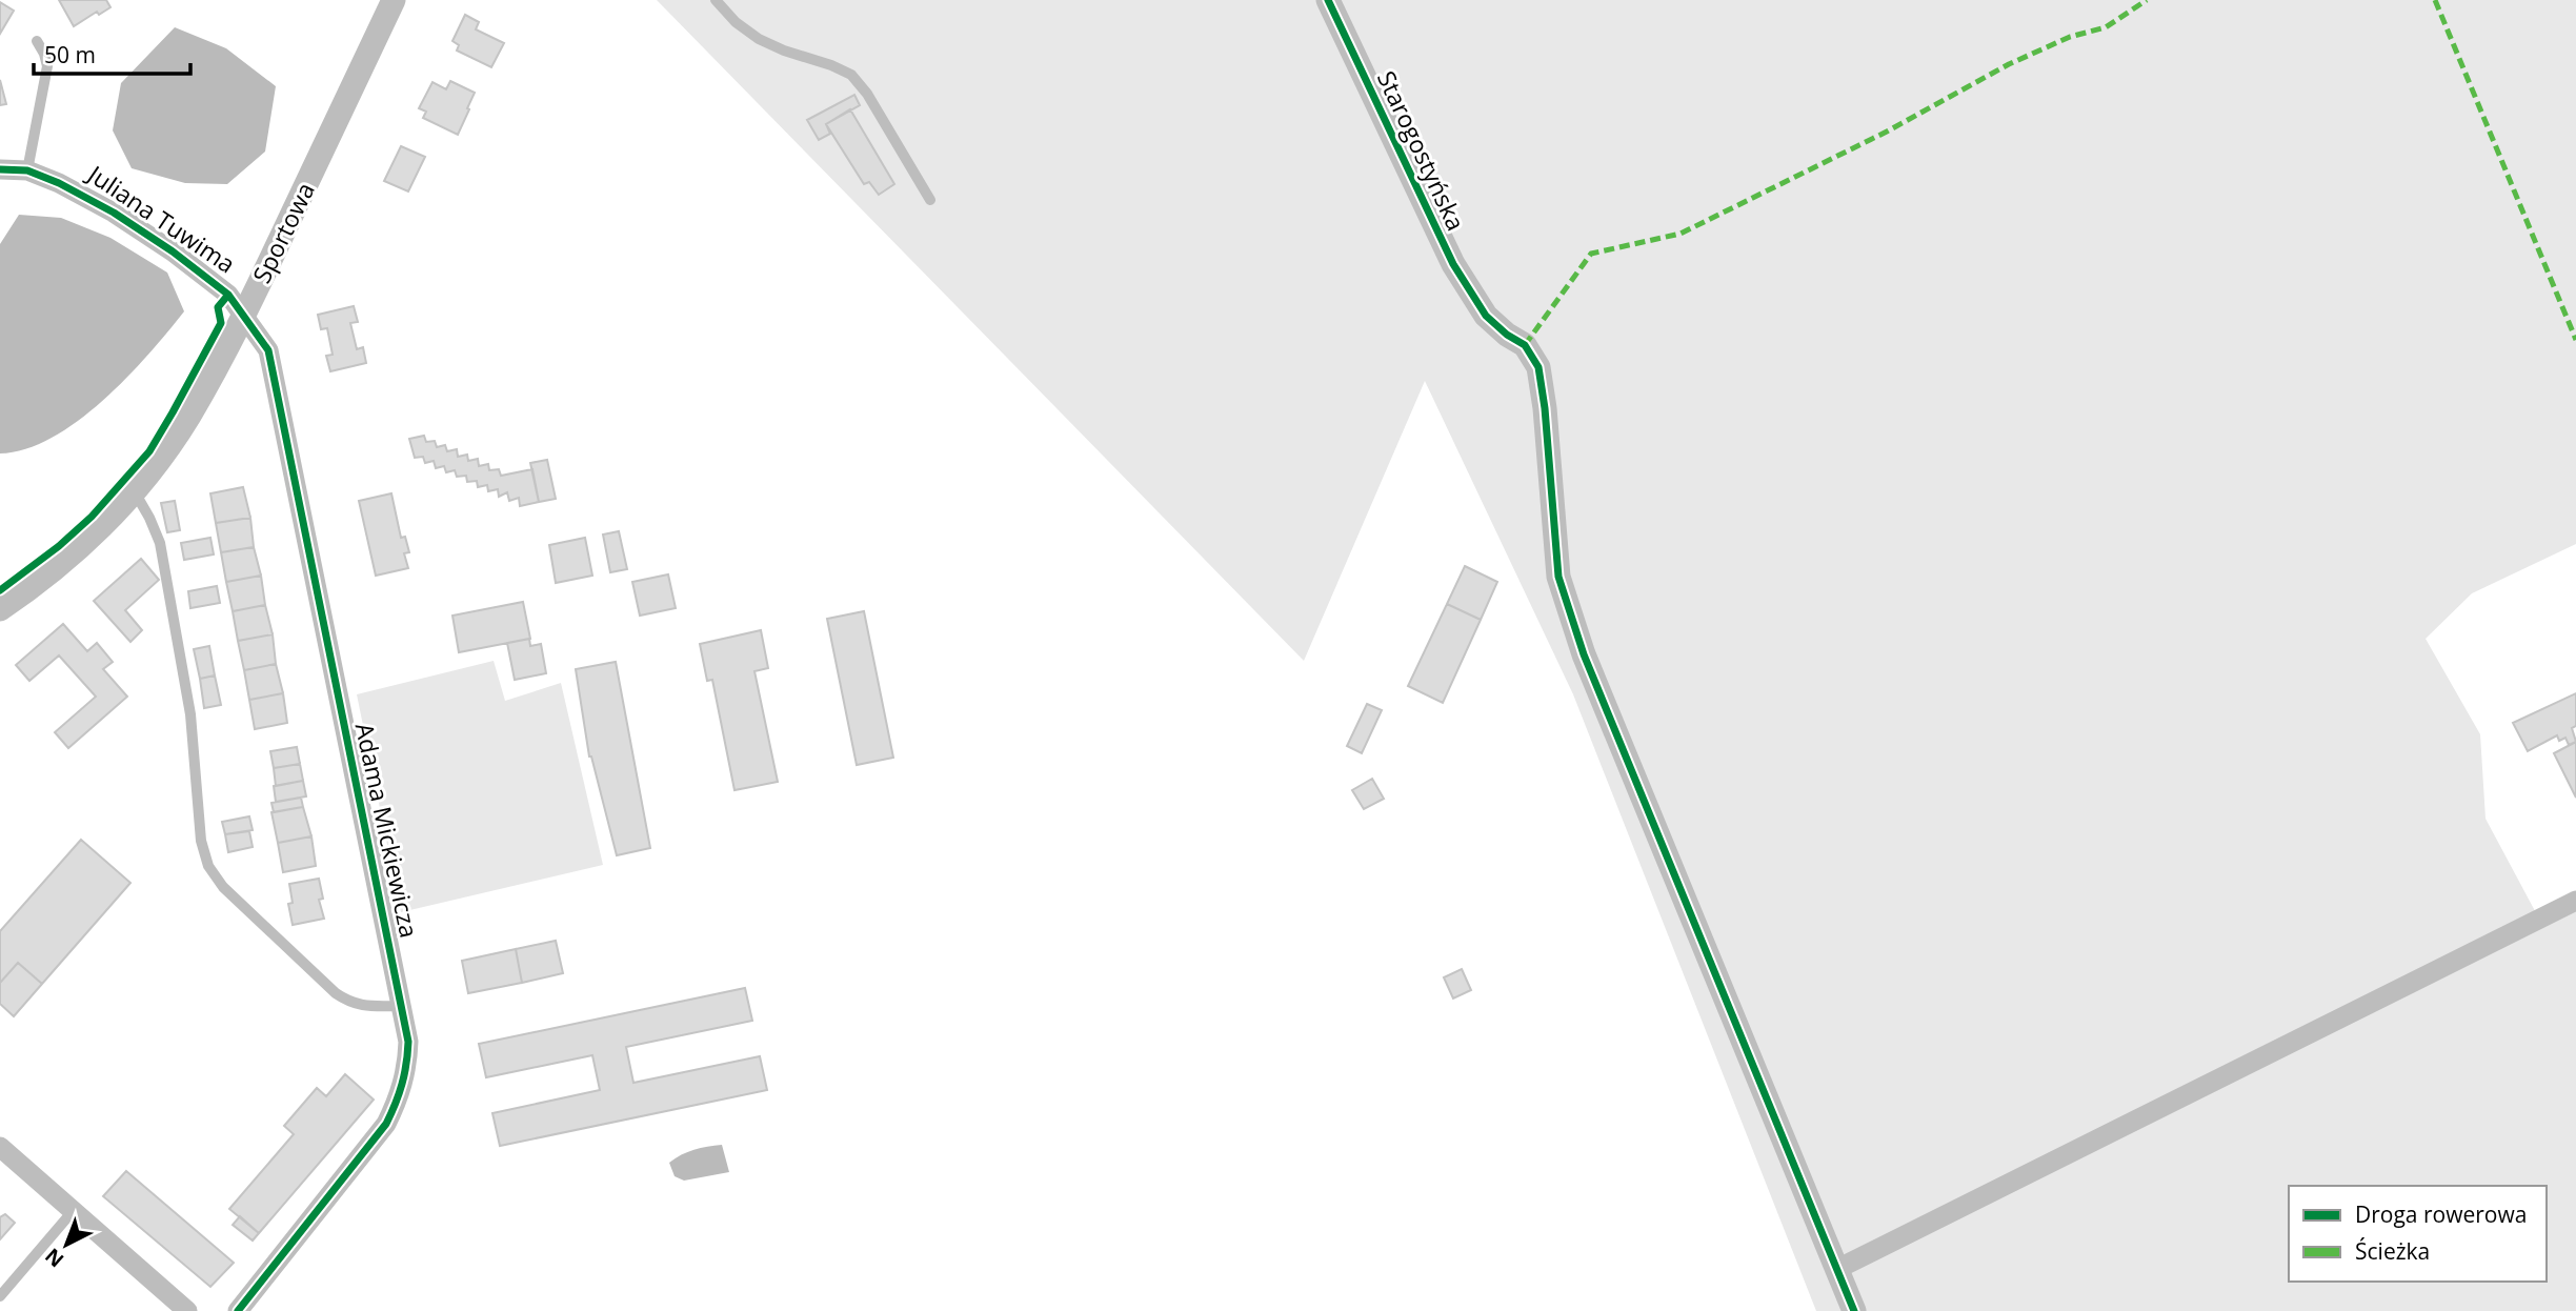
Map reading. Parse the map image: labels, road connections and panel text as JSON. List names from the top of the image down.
{
  "streets": {
    "street": [
      "Starogostyńska",
      "Juliana Tuwima",
      "Sportowa",
      "Adama Mickiewicza"
    ]
  },
  "crossings": [
    ["Juliana Tuwima", "Sportowa"],
    ["Juliana Tuwima", "Adama Mickiewicza"],
    ["Sportowa", "Adama Mickiewicza"]
  ],
  "legend": ["Droga rowerowa", "Ścieżka"],
  "scale_bar": "50 m",
  "north": "bottom left"
}
